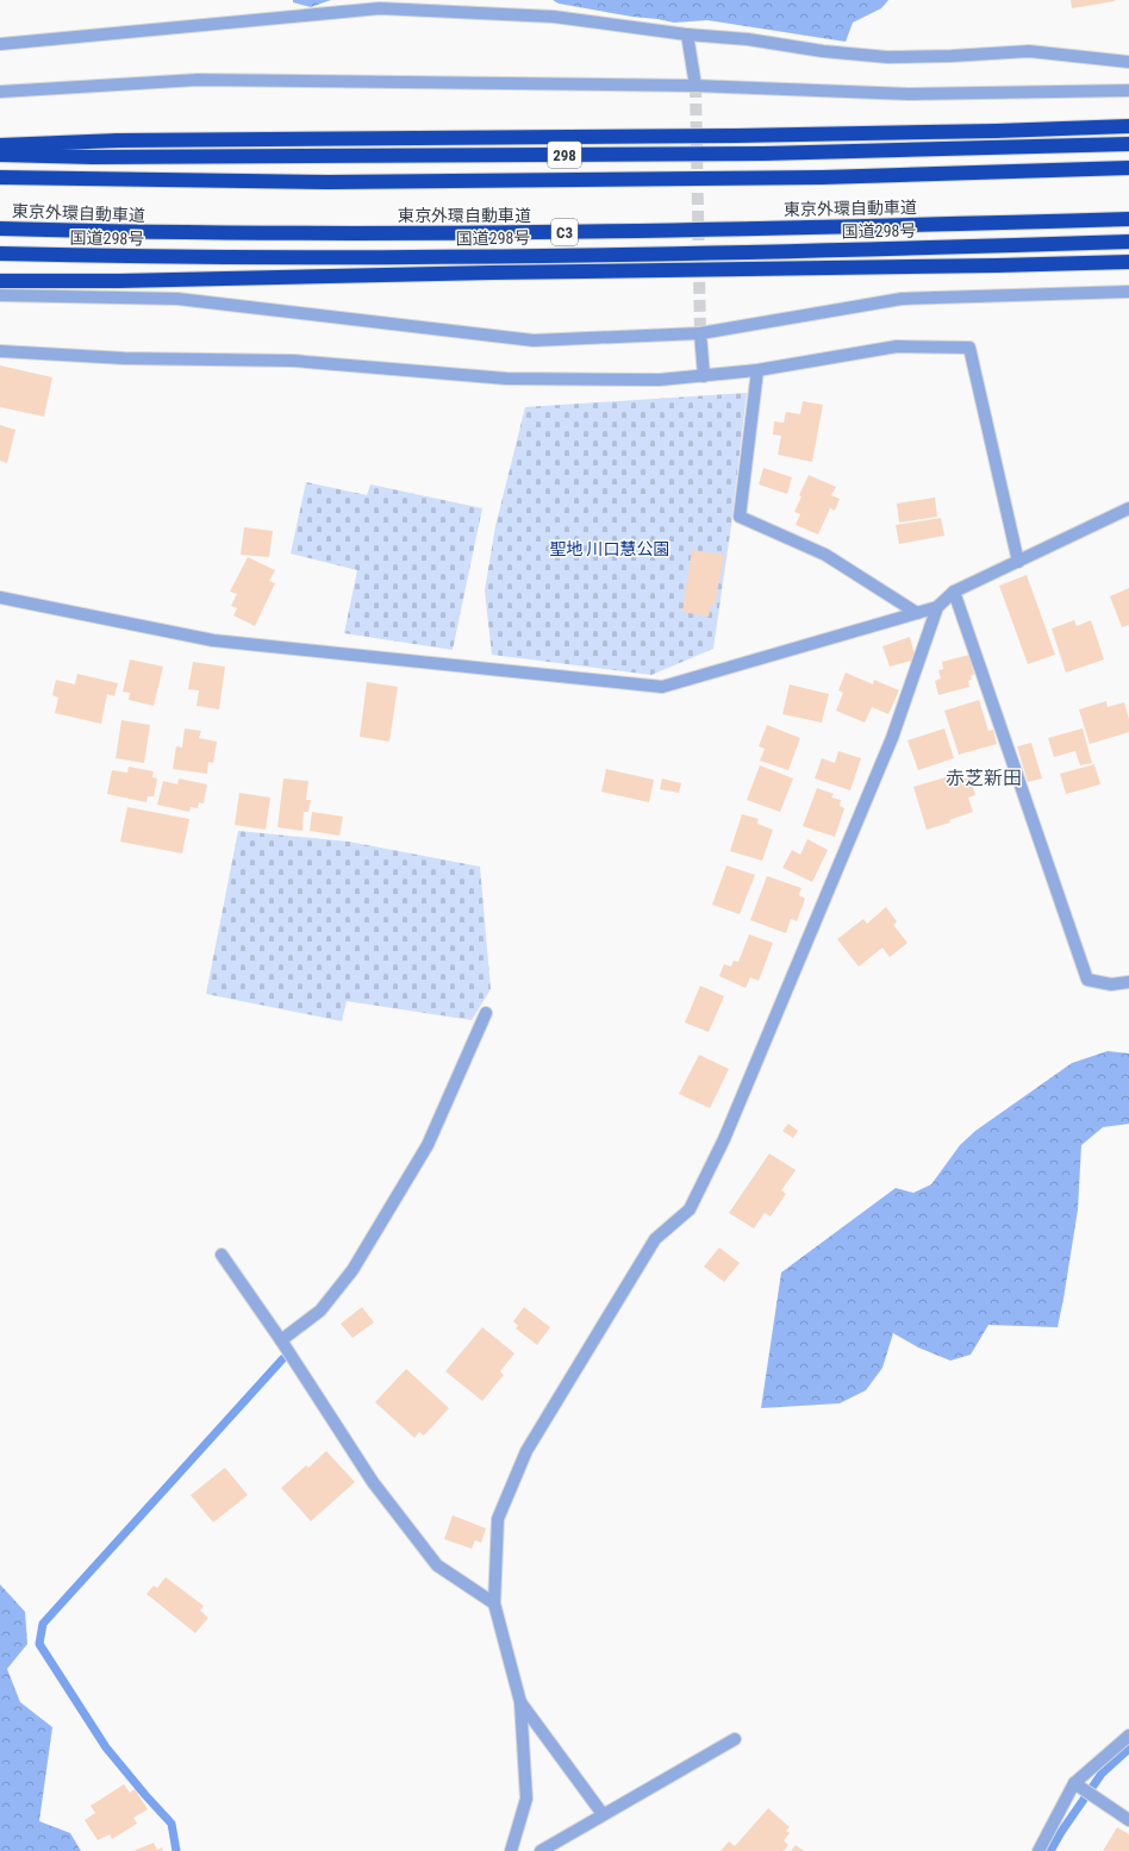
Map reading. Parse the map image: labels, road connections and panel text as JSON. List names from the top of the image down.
{
  "streets": {
    "highway": [
      "298",
      "東京外環自動車道",
      "国道298号",
      "C3"
    ]
  },
  "districts": ["赤芝新田"],
  "parks": ["聖地 川口慧公園"]
}
